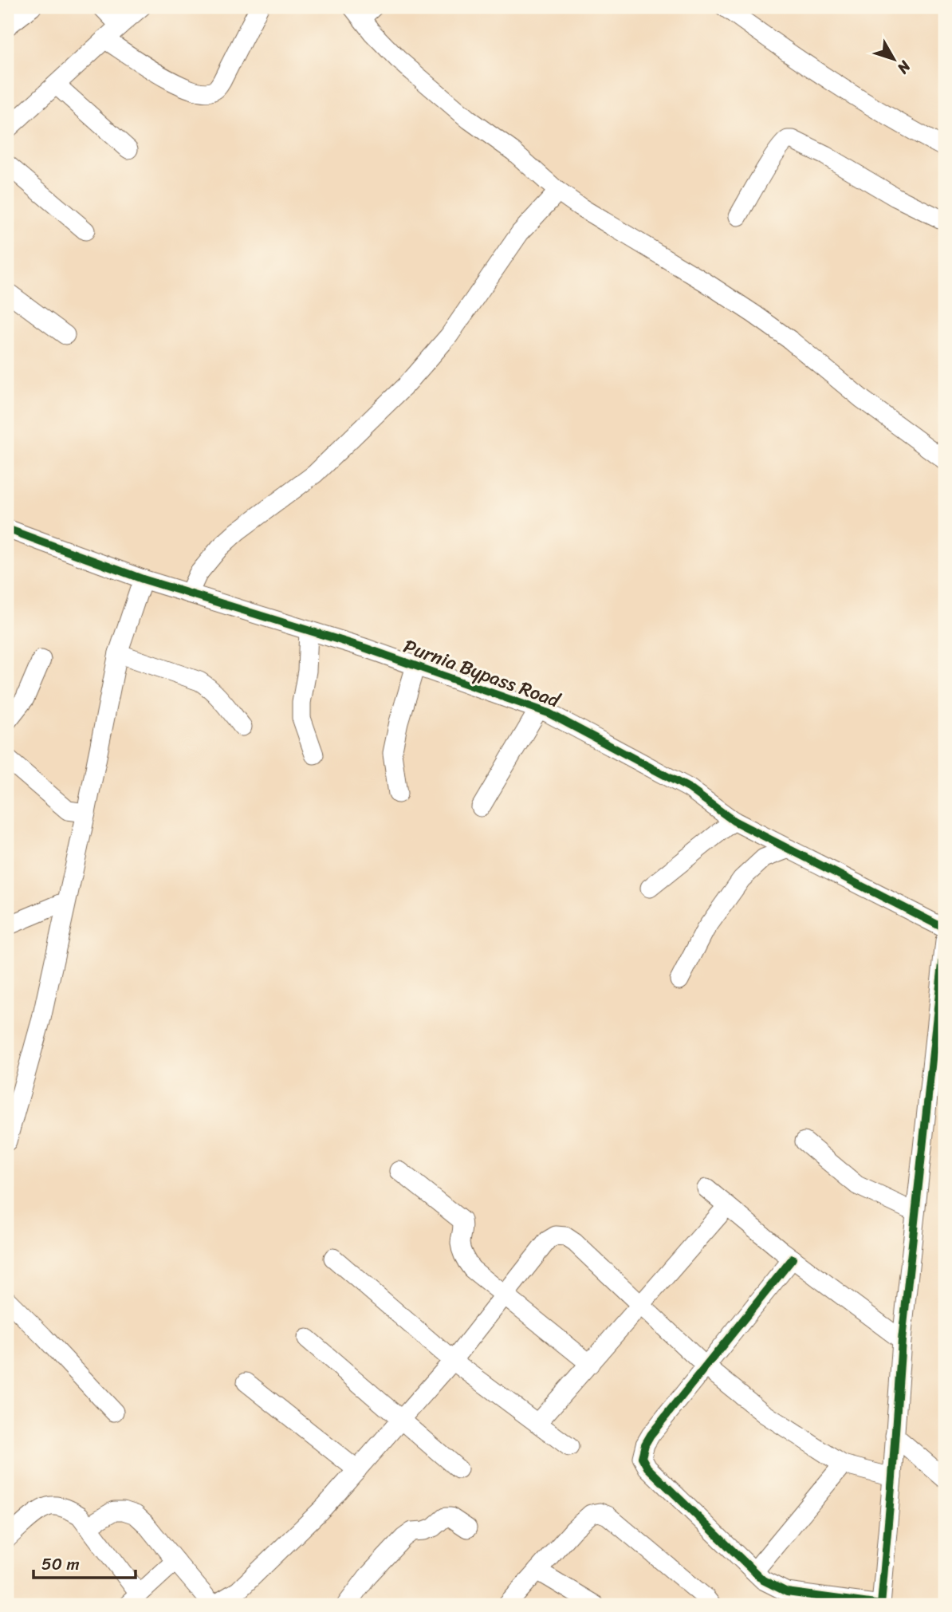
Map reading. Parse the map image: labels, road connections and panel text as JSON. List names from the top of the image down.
{
  "streets": {
    "street": ["Purnia Bypass Road"]
  },
  "scale_bar": "50 m",
  "north": "bottom right"
}
